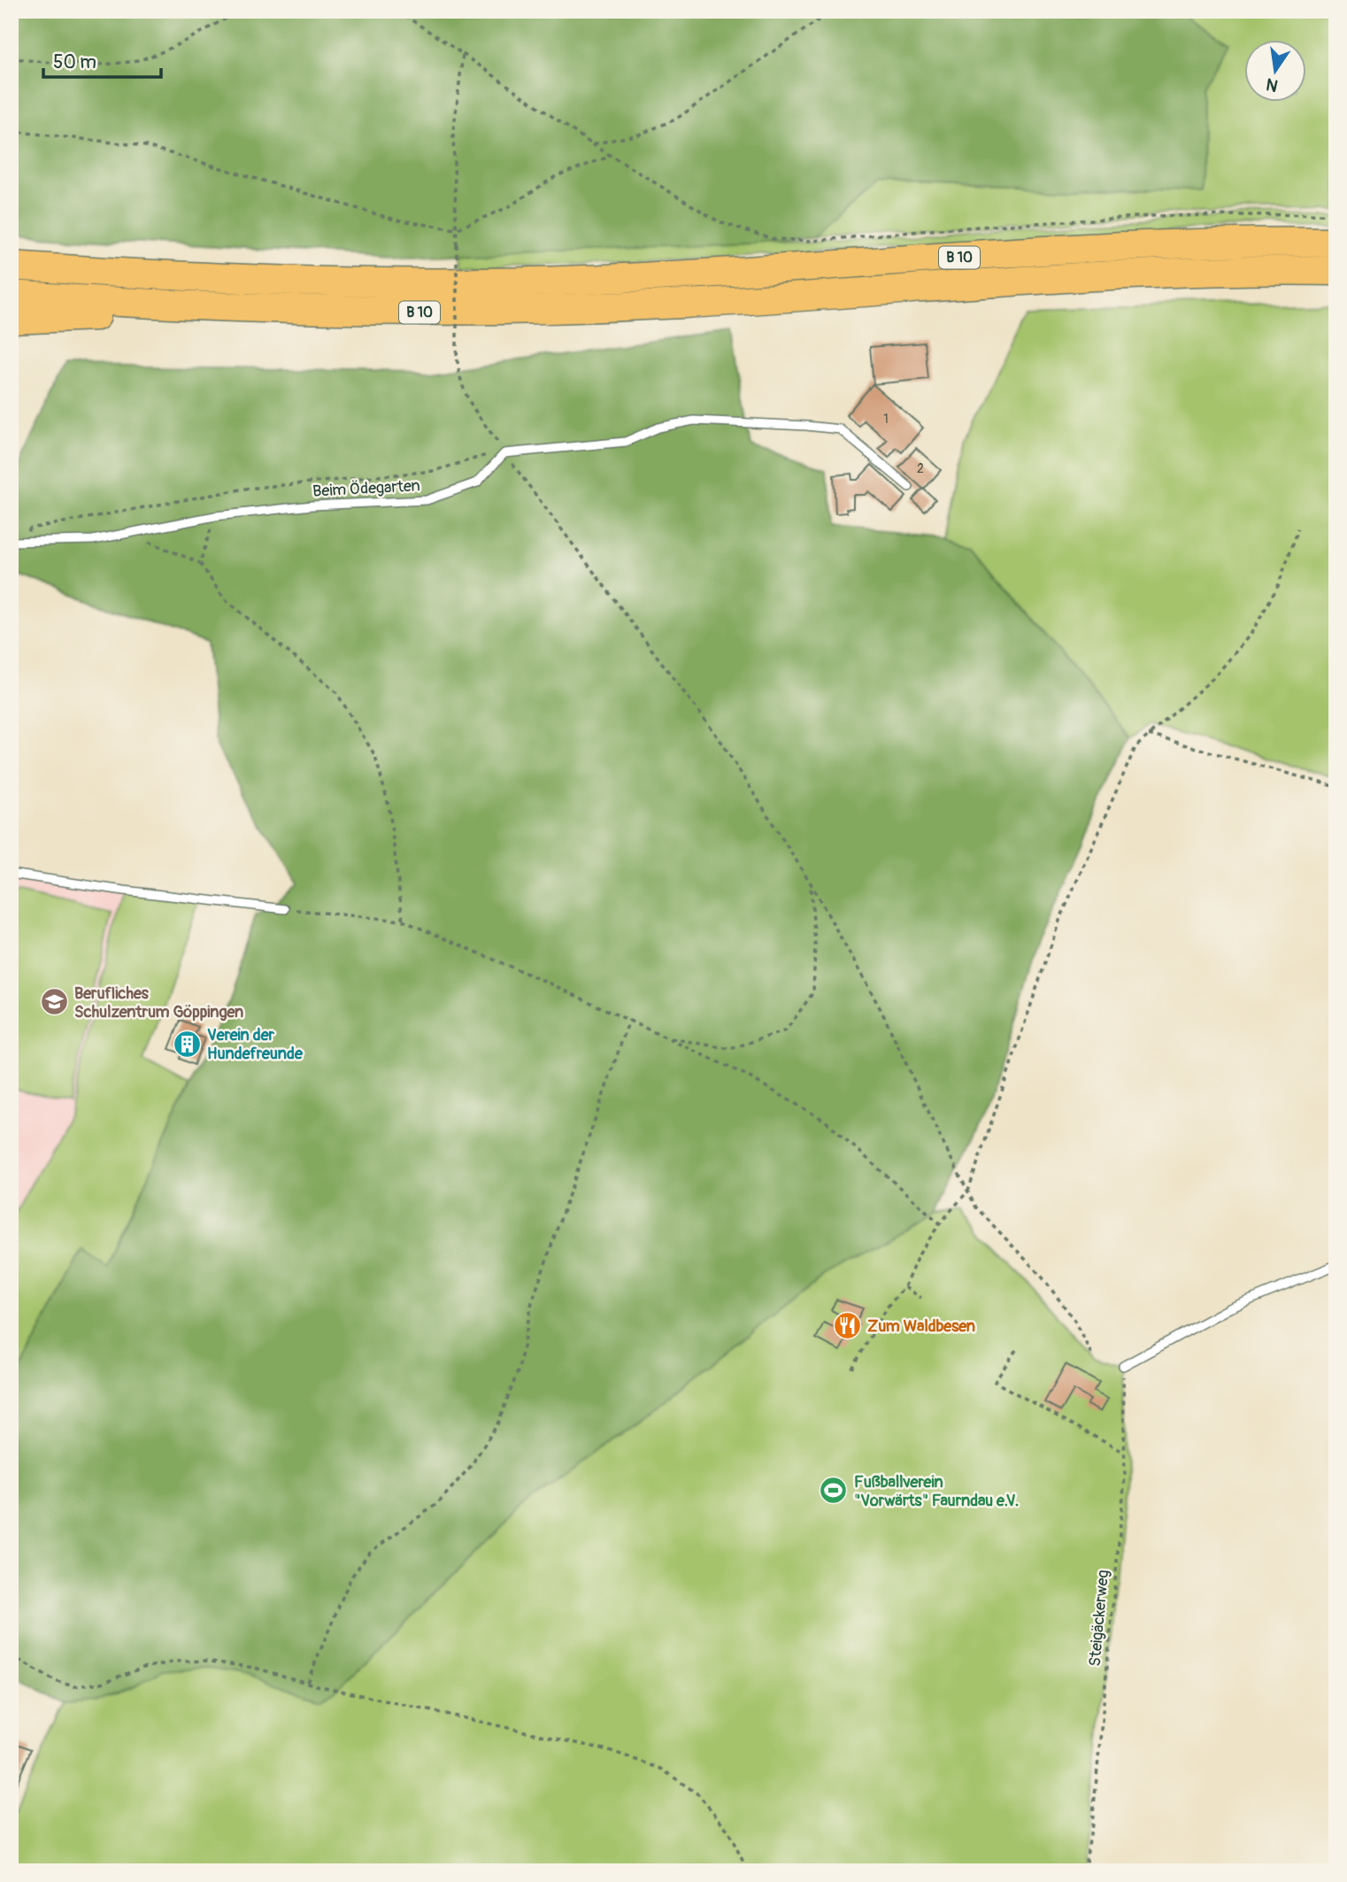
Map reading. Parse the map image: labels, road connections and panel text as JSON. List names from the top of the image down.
{
  "streets": {
    "highway": ["B 10"],
    "lane": ["Beim Ödegarten"],
    "path": ["Steigäckerweg"]
  },
  "places": {
    "school or university": ["Berufliches Schulzentrum Göppingen"],
    "building": ["Verein der Hundefreunde"],
    "restaurant": ["Zum Waldbesen"],
    "sports": ["Fußballverein \"Vorwärts\" Faurndau e.V."]
  },
  "house_numbers": ["1", "2"],
  "scale_bar": "50 m",
  "north": "bottom"
}
